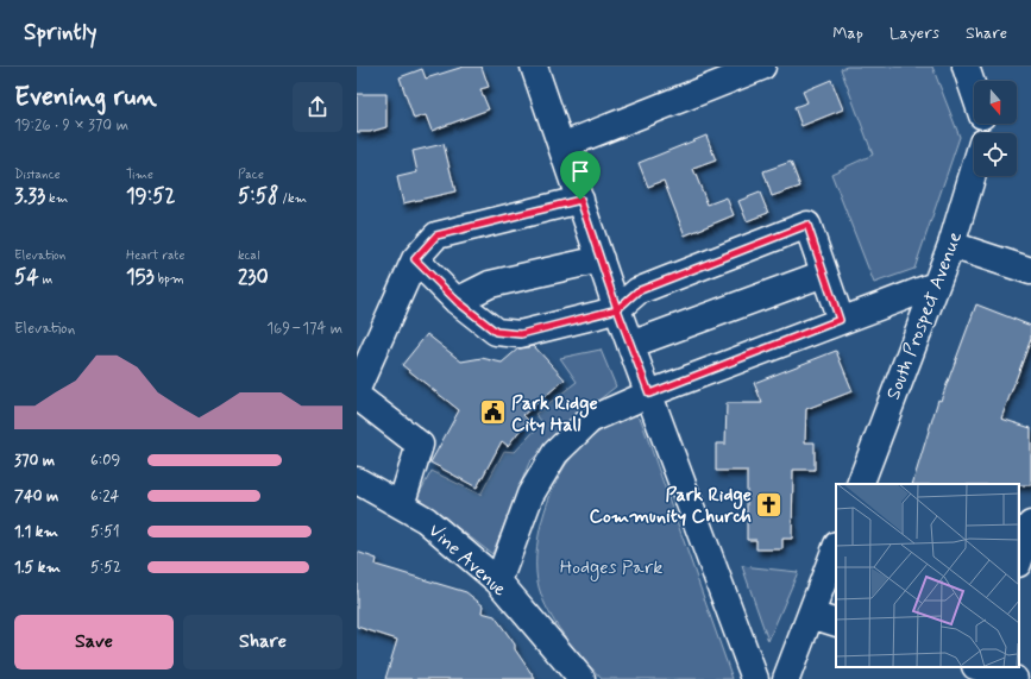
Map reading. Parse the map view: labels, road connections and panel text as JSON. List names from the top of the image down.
{
  "streets": {
    "street": ["South Prospect Avenue", "Vine Avenue"]
  },
  "parks": ["Hodges Park"],
  "places": {
    "public building": ["Park Ridge City Hall"],
    "church": ["Park Ridge Community Church"]
  },
  "north": "bottom",
  "page": {
    "header": "Sprintly",
    "nav": ["Map", "Layers", "Share"],
    "heading": ["Evening run", "19:26 · 9 × 370 m"],
    "stats": [
      ["Distance", "3.33 km"],
      ["Time", "19:52"],
      ["Pace", "5:58 /km"],
      ["Elevation", "54 m"],
      ["Heart rate", "153 bpm"],
      ["kcal", "230"]
    ],
    "chart": ["Elevation", "169–174 m"],
    "list": [
      {
        "name": "370 m",
        "note": "6:09"
      },
      {
        "name": "740 m",
        "note": "6:24"
      },
      {
        "name": "1.1 km",
        "note": "5:51"
      },
      {
        "name": "1.5 km",
        "note": "5:52"
      }
    ],
    "buttons": ["Save", "Share"]
  }
}
